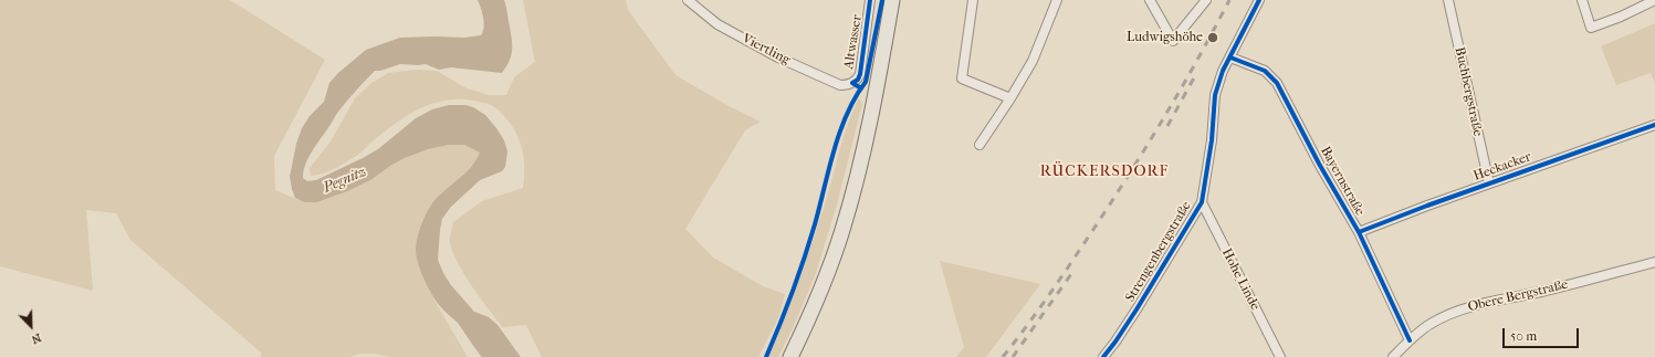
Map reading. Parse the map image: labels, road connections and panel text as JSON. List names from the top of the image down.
{
  "streets": {
    "street": [
      "Altwasser",
      "Viertling",
      "Buchbergstraße",
      "Heckacker",
      "Bayernstraße",
      "Strengenbergstraße",
      "Hohe Linde",
      "Obere Bergstraße"
    ]
  },
  "crossings": [
    ["Altwasser", "Viertling"],
    ["Buchbergstraße", "Heckacker"],
    ["Heckacker", "Bayernstraße"],
    ["Bayernstraße", "Strengenbergstraße"],
    ["Bayernstraße", "Obere Bergstraße"],
    ["Strengenbergstraße", "Hohe Linde"]
  ],
  "districts": ["RÜCKERSDORF"],
  "water": ["Pegnitz"],
  "places": ["Ludwigshöhe"],
  "scale_bar": "50 m",
  "north": "bottom right"
}
